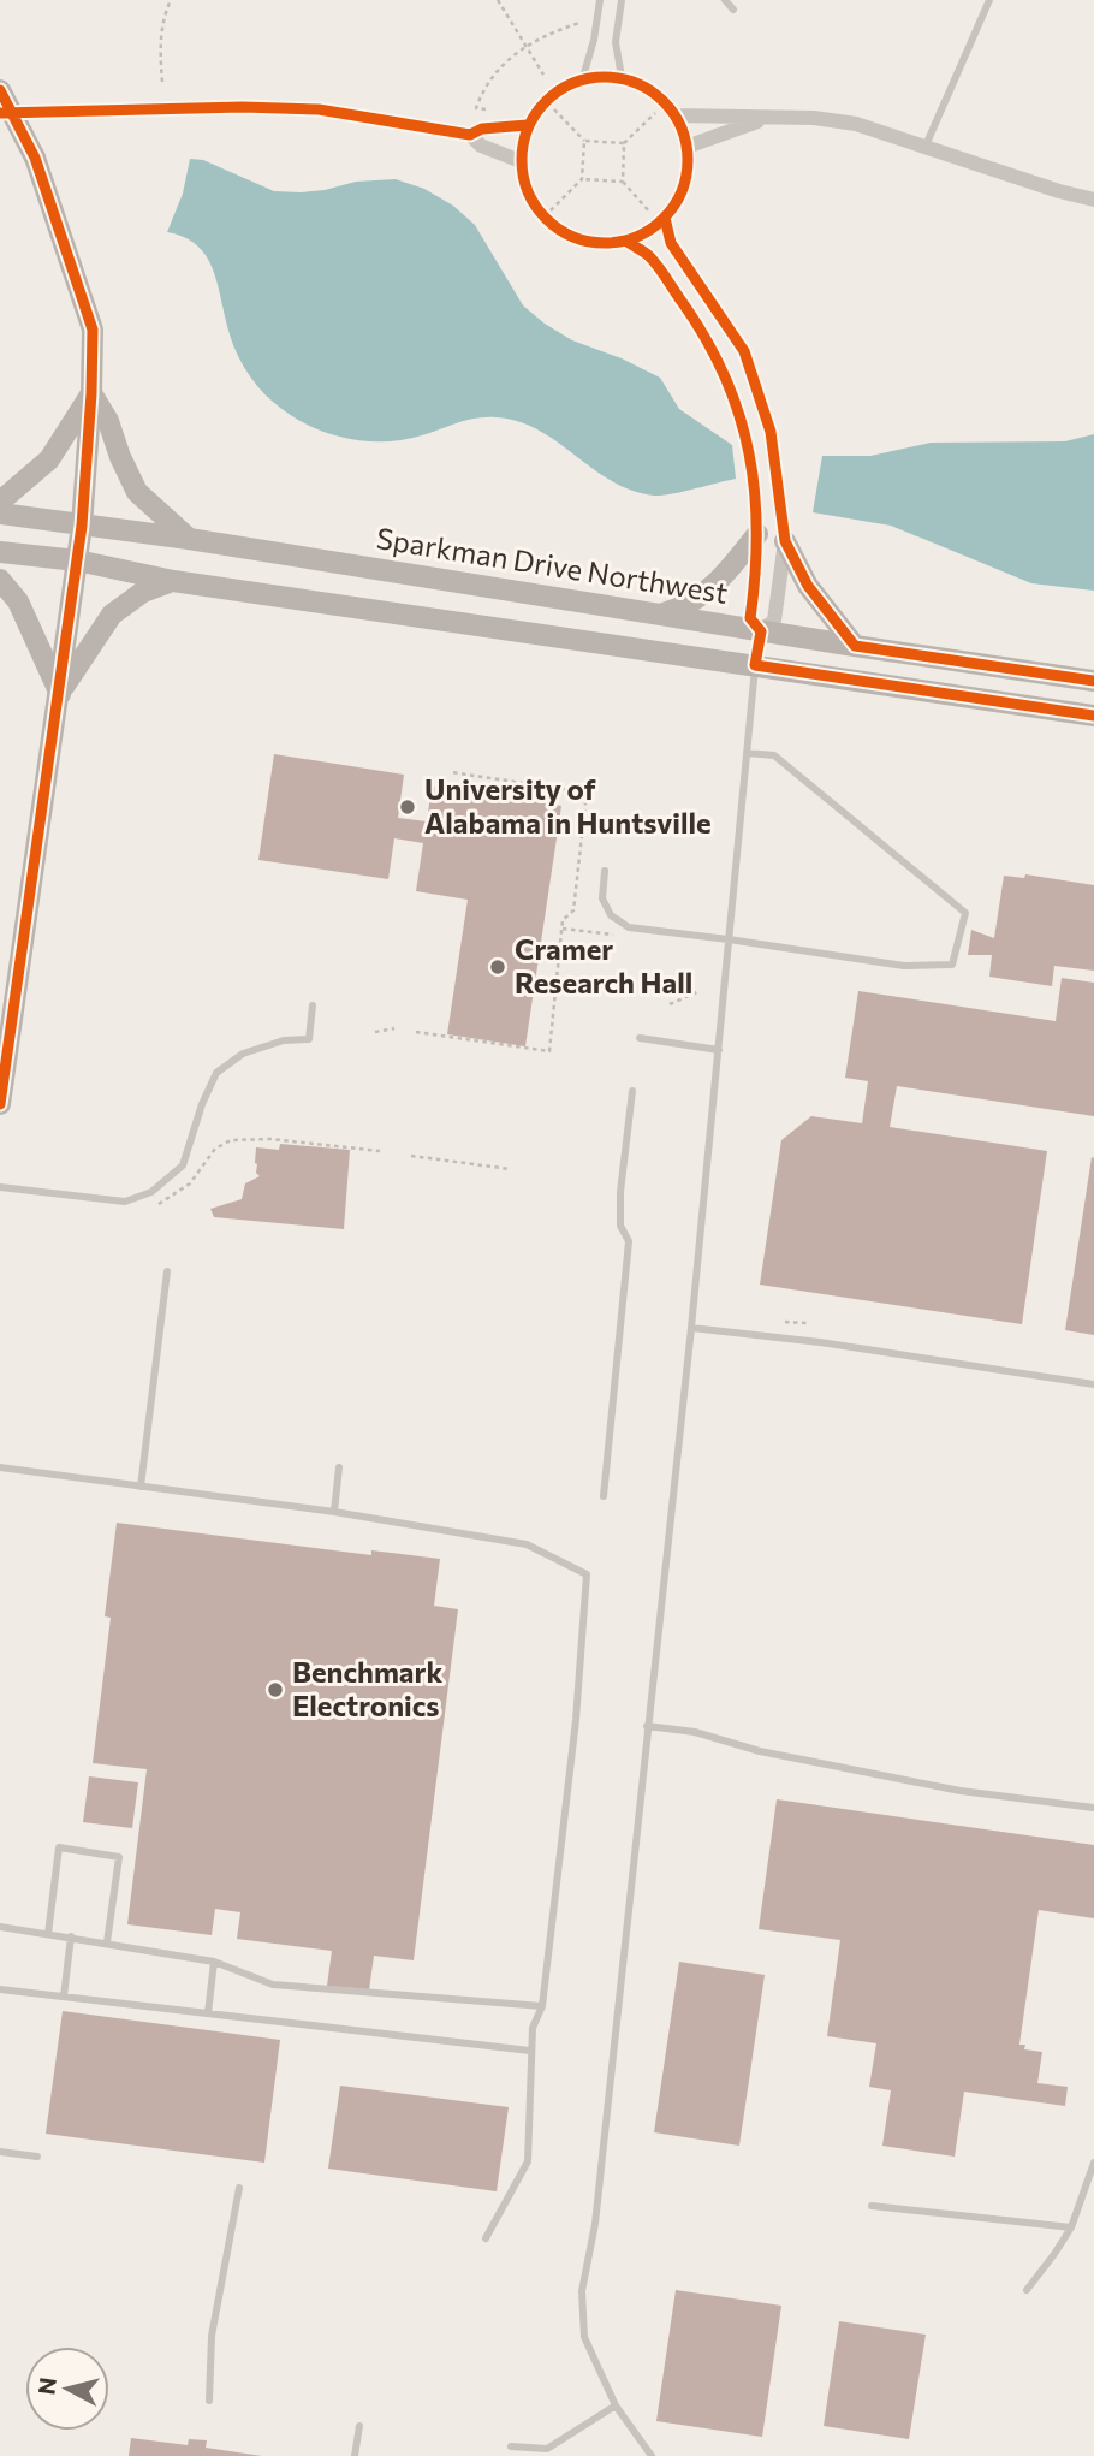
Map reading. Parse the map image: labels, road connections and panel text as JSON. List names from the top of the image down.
{
  "streets": {
    "main road": ["Sparkman Drive Northwest"]
  },
  "places": ["University of Alabama in Huntsville", "Cramer Research Hall", "Benchmark Electronics"],
  "north": "left"
}
